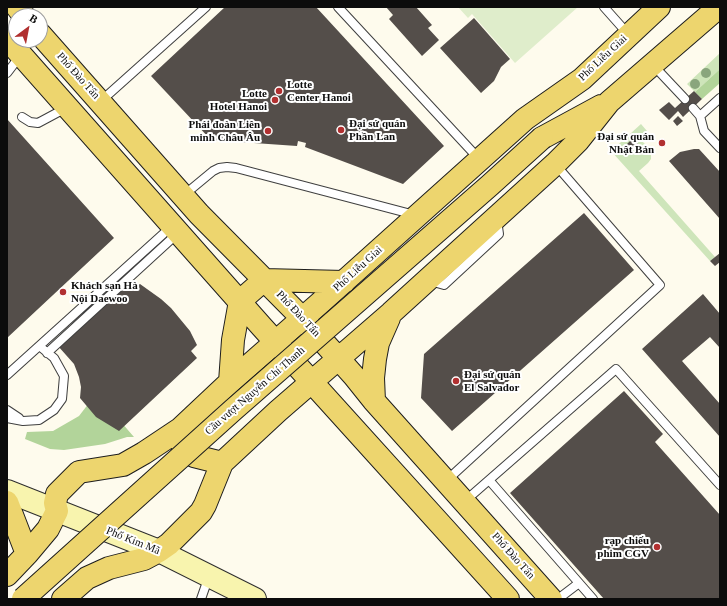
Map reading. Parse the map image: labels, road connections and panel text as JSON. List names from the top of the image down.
{
  "streets": {
    "main road": [
      "Phố Liễu Giai",
      "Phố Đào Tấn",
      "Cầu vượt Nguyễn Chí Thanh",
      "Phố Kim Mã"
    ]
  },
  "crossings": [
    ["Phố Liễu Giai", "Phố Đào Tấn"],
    ["Phố Liễu Giai", "Cầu vượt Nguyễn Chí Thanh"],
    ["Phố Liễu Giai", "Phố Kim Mã"]
  ],
  "places": [
    "Lotte Center Hanoi",
    "Lotte Hotel Hanoi",
    "Đại sứ quán Phần Lan",
    "Phái đoàn Liên minh Châu Âu",
    "Đại sứ quán Nhật Bản",
    "Khách sạn Hà Nội Daewoo",
    "Đại sứ quán El Salvador",
    "rạp chiếu phim CGV"
  ],
  "north": "top right"
}
